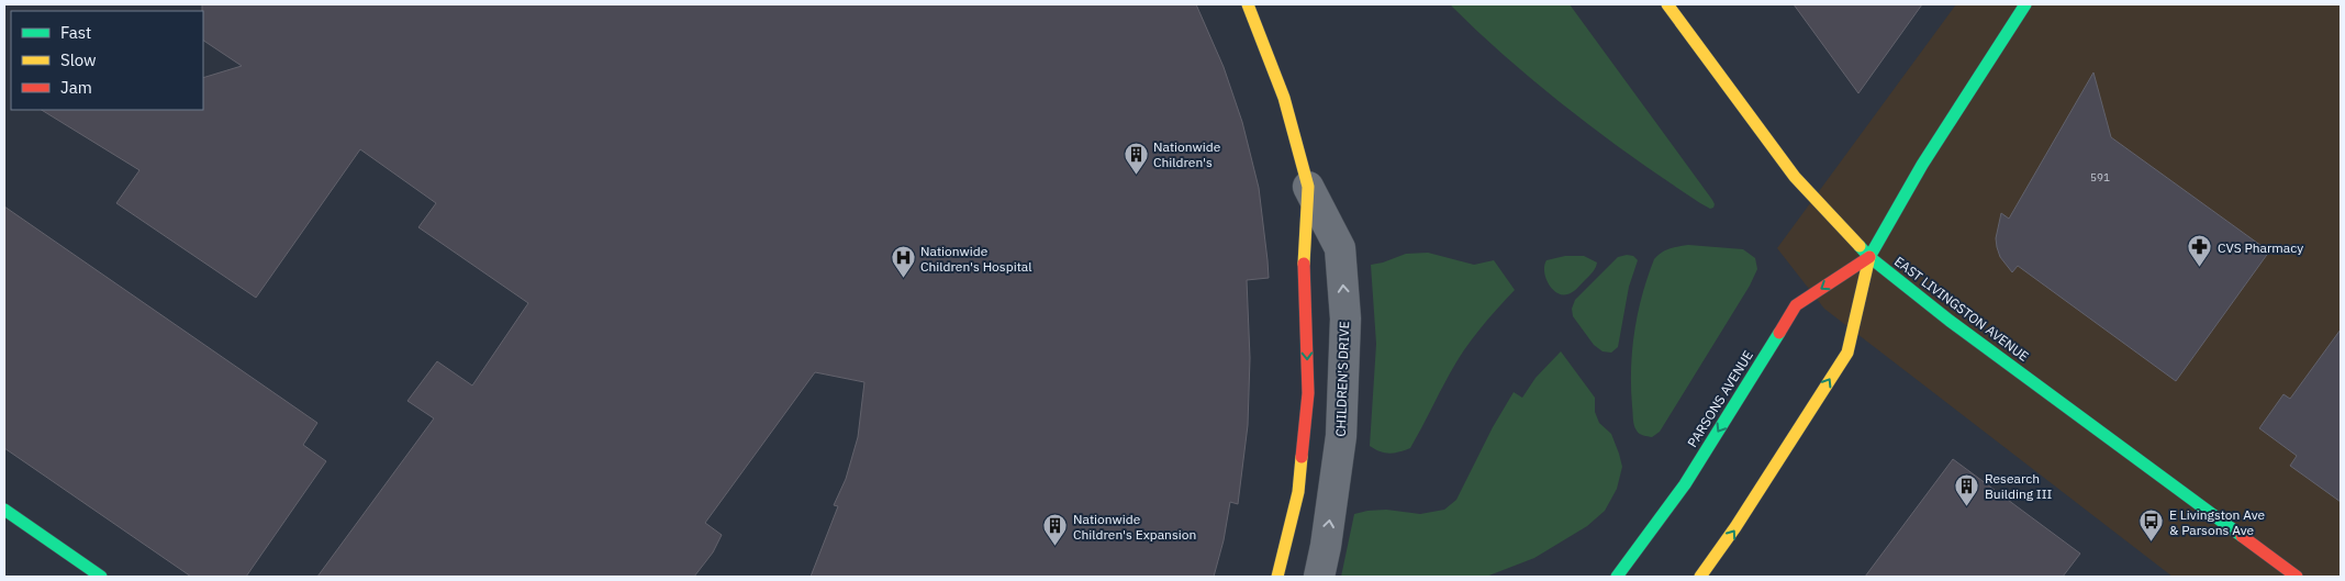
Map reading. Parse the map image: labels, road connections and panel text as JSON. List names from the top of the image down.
{
  "streets": {
    "street": ["EAST LIVINGSTON AVENUE", "CHILDREN'S DRIVE", "PARSONS AVENUE"]
  },
  "crossings": [
    ["EAST LIVINGSTON AVENUE", "PARSONS AVENUE"]
  ],
  "places": {
    "building": ["Nationwide Children's", "Research Building III", "Nationwide Children's Expansion"],
    "pharmacy": ["CVS Pharmacy"],
    "hospital": ["Nationwide Children's Hospital"],
    "bus stop": ["E Livingston Ave & Parsons Ave"]
  },
  "house_numbers": ["591"],
  "legend": ["Fast", "Slow", "Jam"]
}
